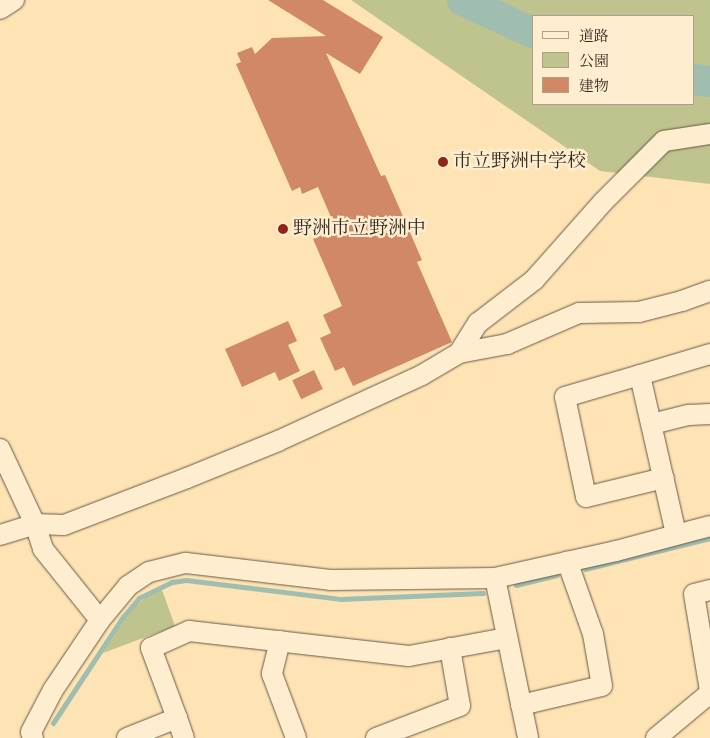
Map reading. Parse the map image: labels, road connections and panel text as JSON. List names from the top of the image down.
{
  "places": ["市立野洲中学校", "野洲市立野洲中"],
  "legend": ["道路", "公園", "建物"]
}
